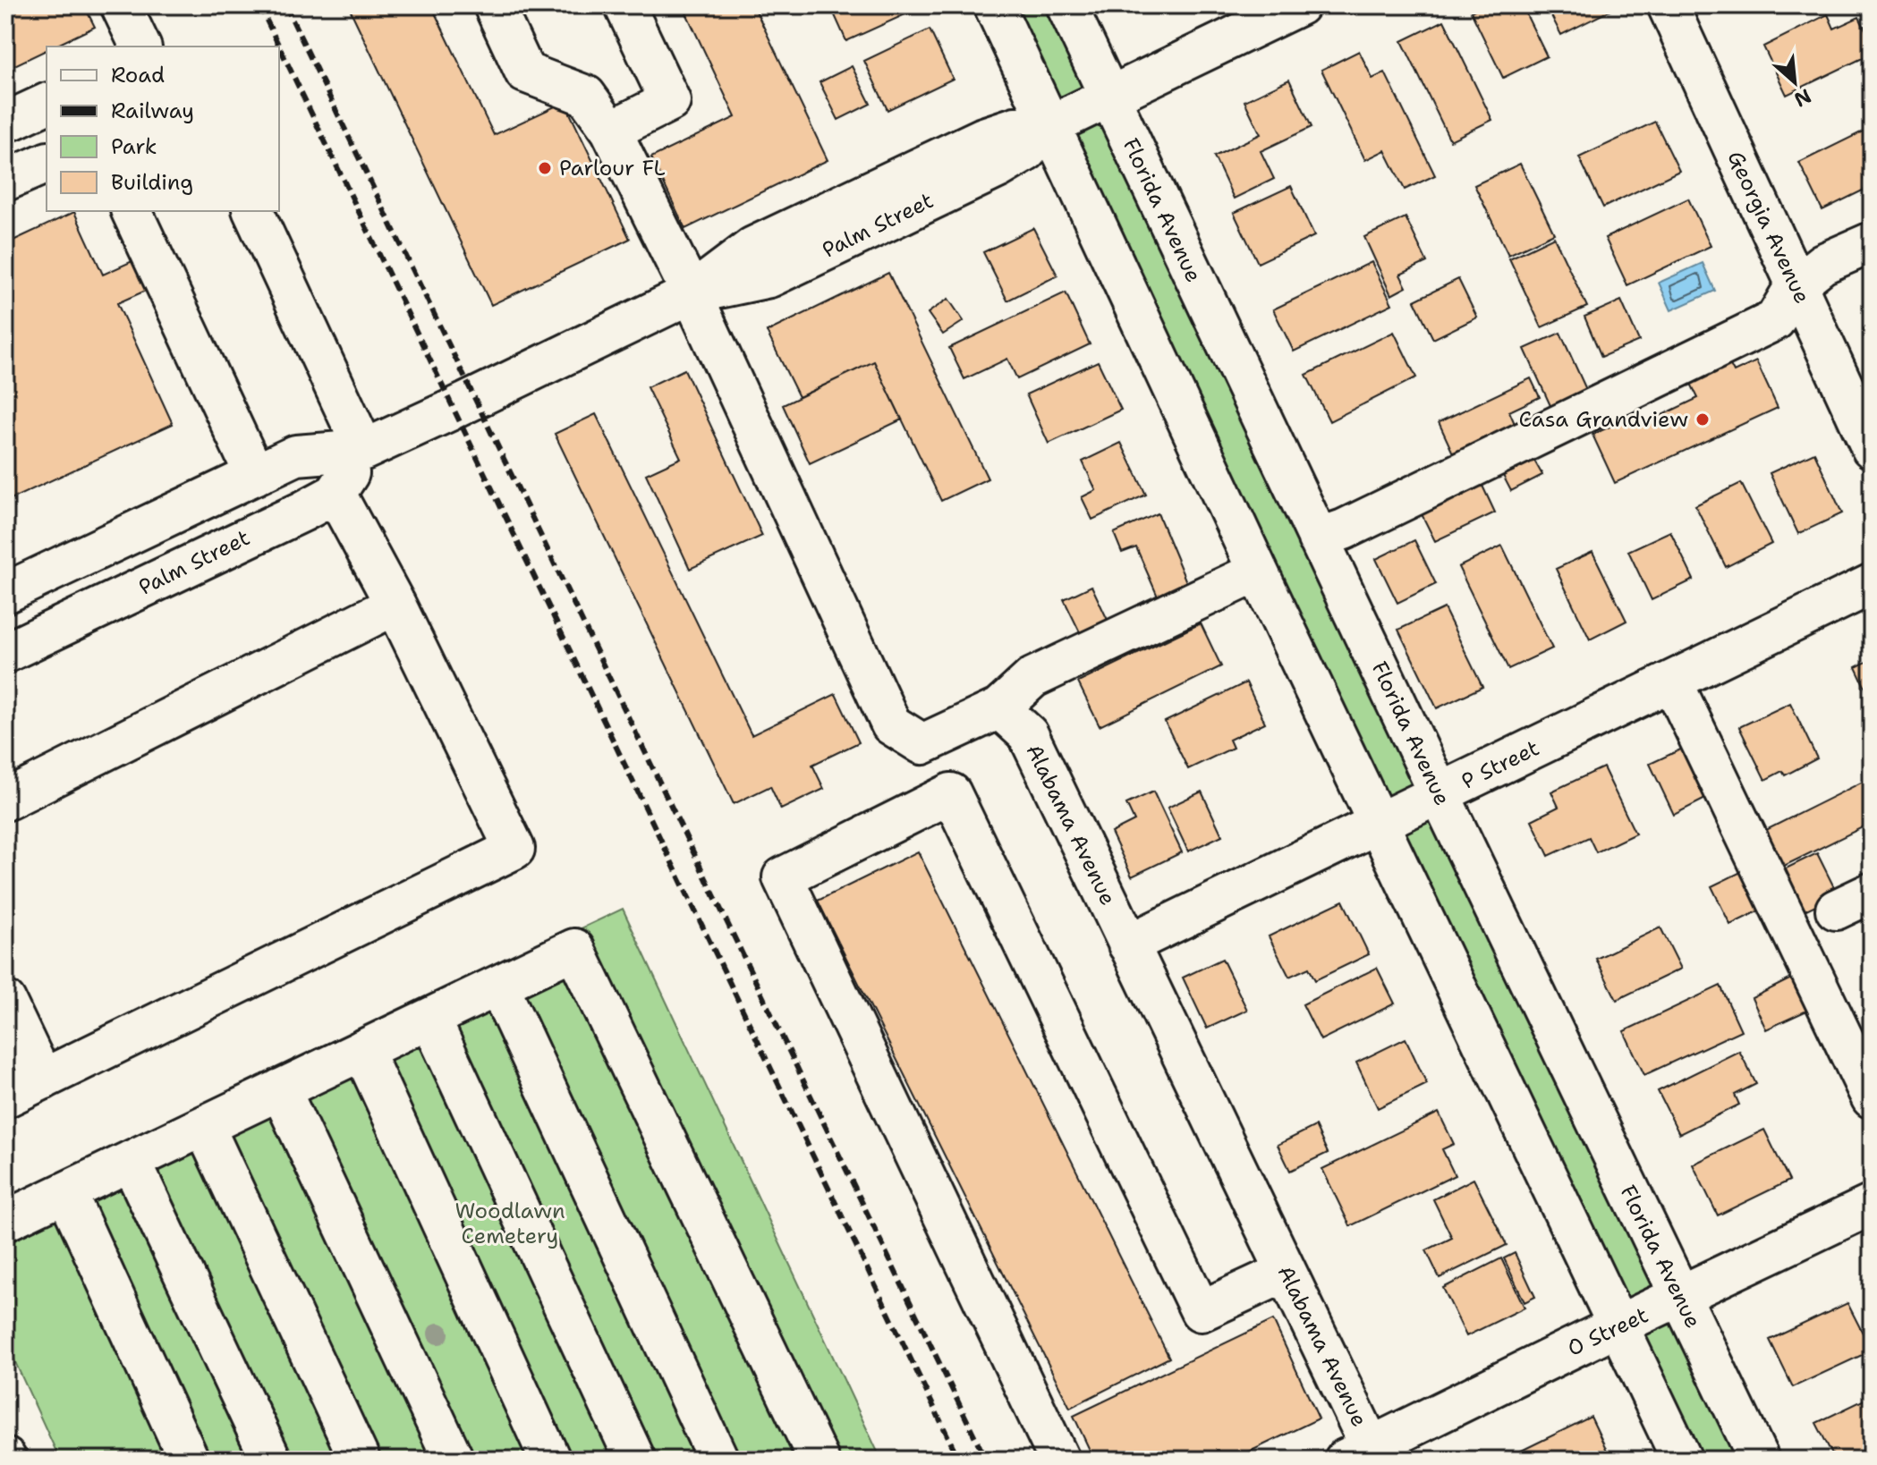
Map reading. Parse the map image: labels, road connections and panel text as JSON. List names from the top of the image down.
{
  "streets": {
    "street": [
      "Florida Avenue",
      "Palm Street",
      "Georgia Avenue",
      "P Street",
      "Alabama Avenue",
      "O Street"
    ]
  },
  "crossings": [
    ["Florida Avenue", "Palm Street"],
    ["Florida Avenue", "P Street"],
    ["Florida Avenue", "O Street"],
    ["P Street", "Alabama Avenue"],
    ["Alabama Avenue", "O Street"]
  ],
  "parks": ["Woodlawn Cemetery"],
  "places": ["Parlour FL", "Casa Grandview"],
  "legend": [
    "Road",
    "Railway",
    "Park",
    "Building"
  ],
  "north": "bottom right"
}
